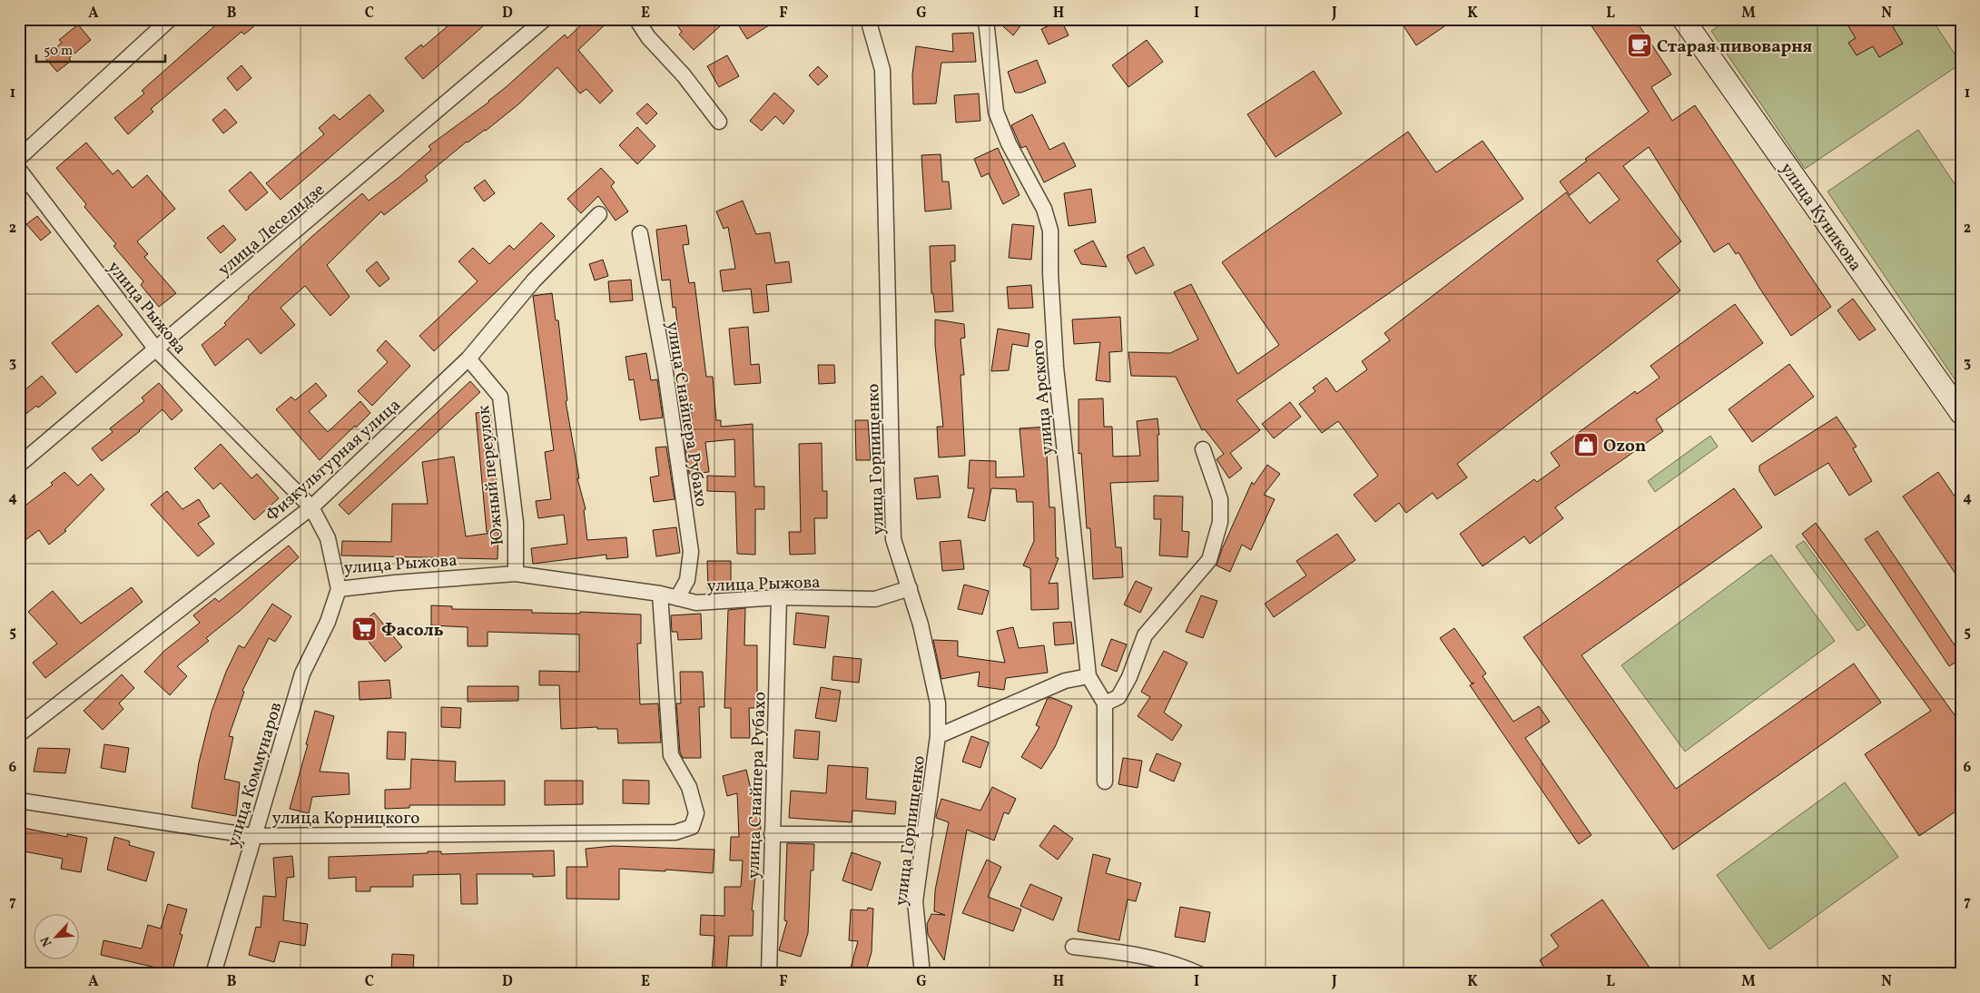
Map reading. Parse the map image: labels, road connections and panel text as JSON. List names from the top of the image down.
{
  "streets": {
    "street": [
      "улица Куникова",
      "улица Леселидзе",
      "улица Рыжова",
      "улица Арского",
      "улица Снайпера Рубахо",
      "Физкультурная улица",
      "улица Горпищенко",
      "Южный переулок",
      "улица Коммунаров",
      "улица Корницкого"
    ]
  },
  "crossings": [
    ["улица Леселидзе", "улица Рыжова"],
    ["улица Рыжова", "улица Снайпера Рубахо"],
    ["улица Рыжова", "Физкультурная улица"],
    ["улица Рыжова", "улица Горпищенко"],
    ["улица Рыжова", "Южный переулок"],
    ["улица Рыжова", "улица Коммунаров"],
    ["улица Рыжова", "улица Корницкого"],
    ["Физкультурная улица", "Южный переулок"],
    ["улица Коммунаров", "улица Корницкого"]
  ],
  "places": {
    "cafe": ["Старая пивоварня"],
    "shop": ["Ozon"],
    "supermarket": ["Фасоль"]
  },
  "scale_bar": "50 m",
  "north": "bottom left",
  "grid": {
    "columns": [
      "A",
      "B",
      "C",
      "D",
      "E",
      "F",
      "G",
      "H",
      "I",
      "J",
      "K",
      "L",
      "M",
      "N"
    ],
    "rows": [
      "1",
      "2",
      "3",
      "4",
      "5",
      "6",
      "7"
    ]
  }
}
